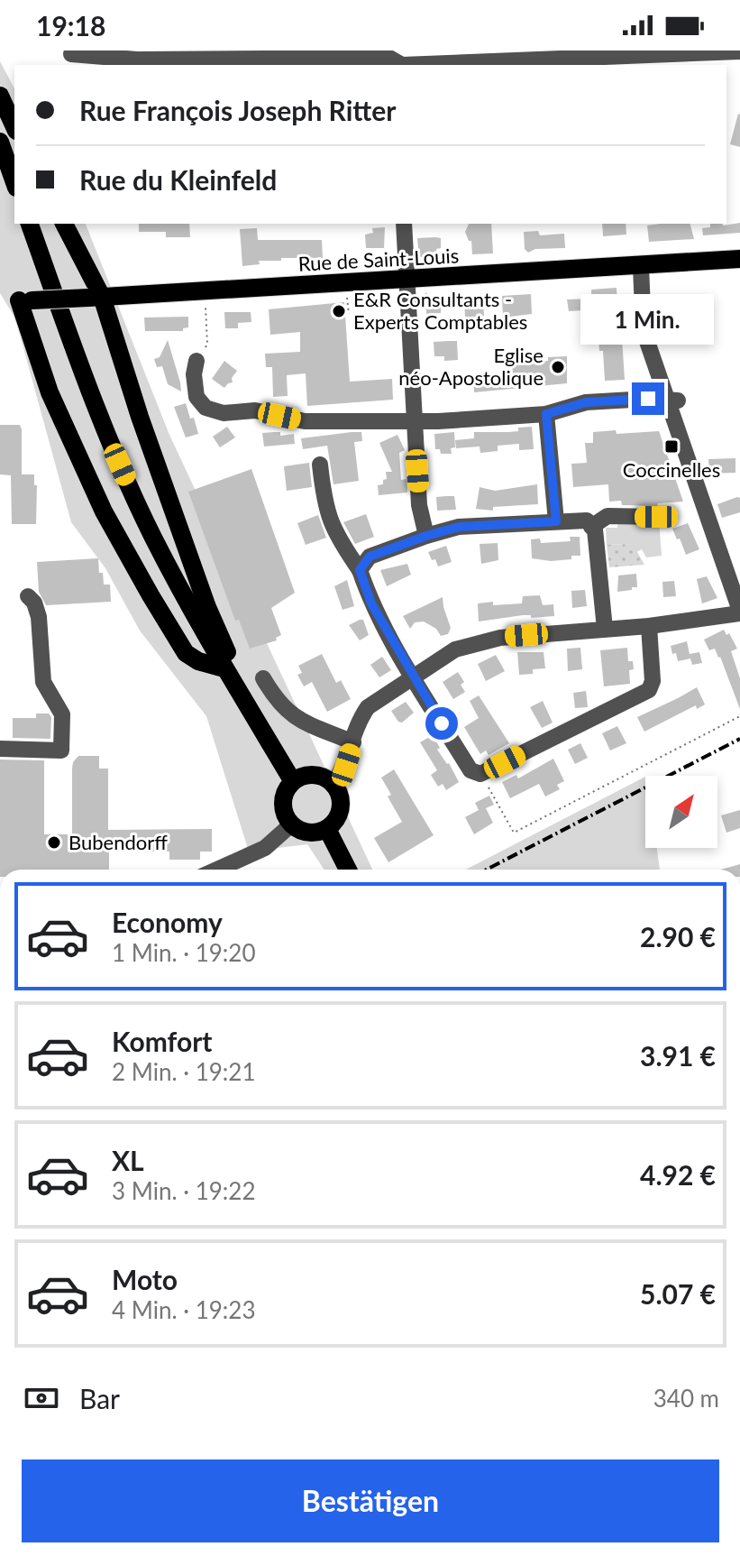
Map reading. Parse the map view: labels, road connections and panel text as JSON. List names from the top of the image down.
{
  "streets": {
    "main road": ["Rue de Saint-Louis"]
  },
  "places": {
    "other": ["E&R Consultants - Experts Comptables", "Eglise néo-Apostolique", "Bubendorff"],
    "transit": ["Coccinelles"]
  },
  "north": "top right",
  "page": {
    "status": "19:18",
    "banner": ["Rue François Joseph Ritter", "Rue du Kleinfeld"],
    "bubble": "1 Min.",
    "list": [
      {
        "name": "Economy",
        "note": "1 Min. · 19:20",
        "value": "2.90 €"
      },
      {
        "name": "Komfort",
        "note": "2 Min. · 19:21",
        "value": "3.91 €"
      },
      {
        "name": "XL",
        "note": "3 Min. · 19:22",
        "value": "4.92 €"
      },
      {
        "name": "Moto",
        "note": "4 Min. · 19:23",
        "value": "5.07 €"
      }
    ],
    "pay": ["Bar", "340 m"],
    "buttons": "Bestätigen"
  }
}
